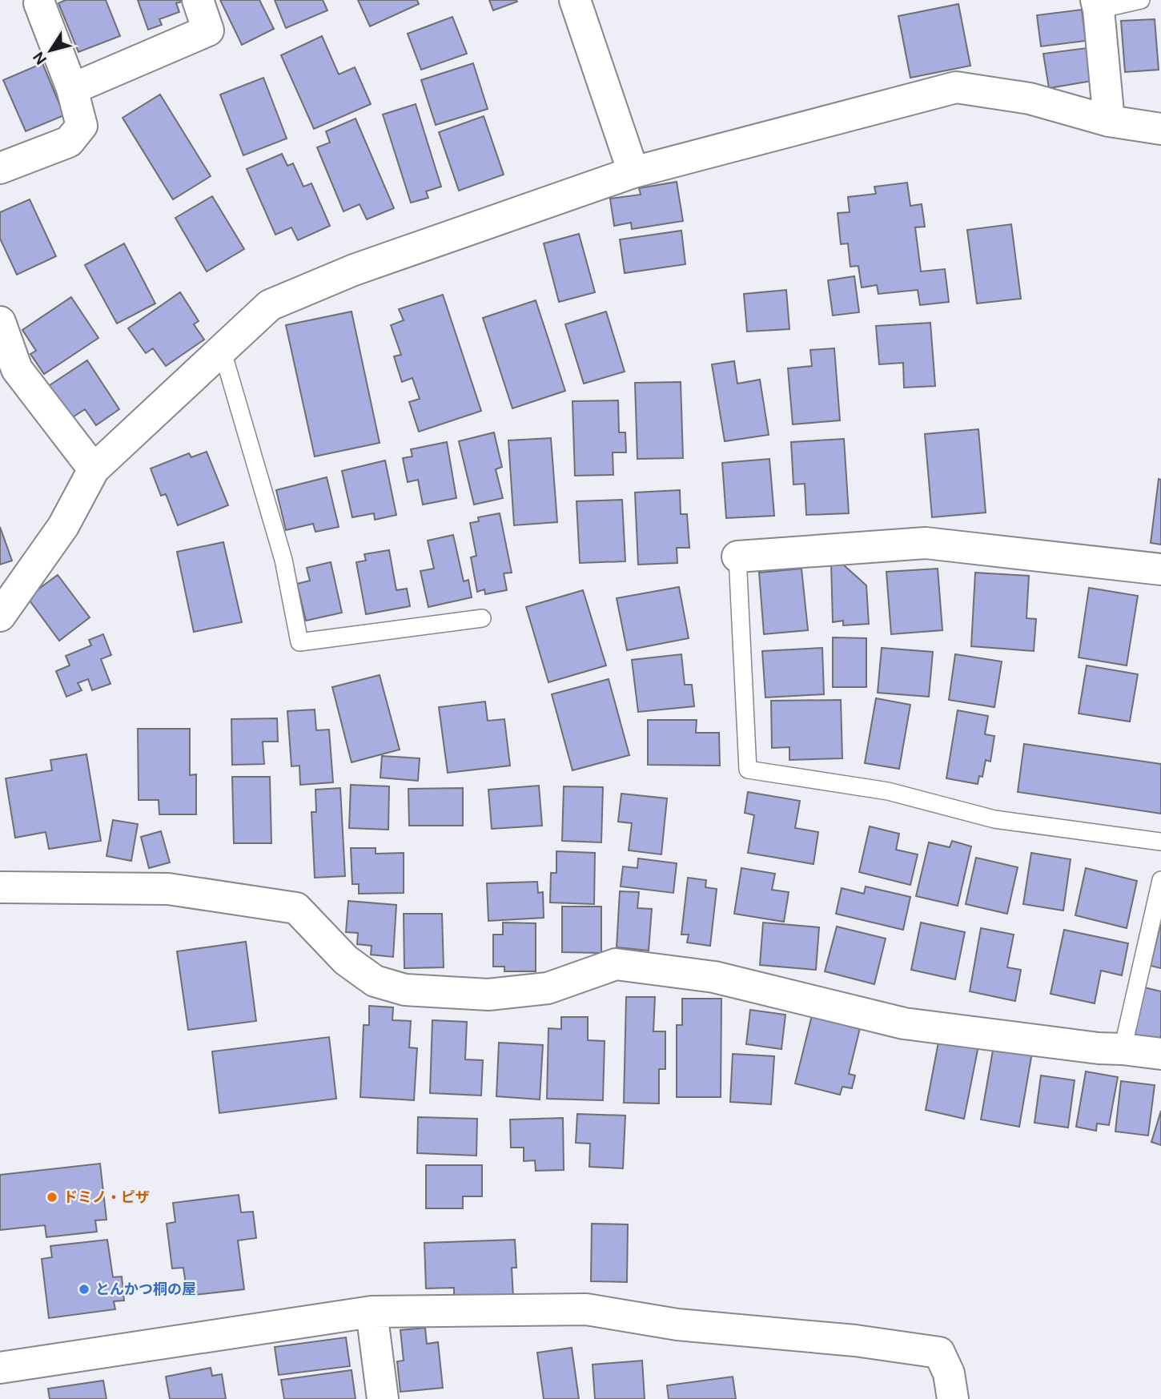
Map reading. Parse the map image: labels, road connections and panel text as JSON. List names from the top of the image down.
{
  "places": ["ドミノ・ピザ", "とんかつ桐の屋"],
  "north": "bottom left"
}
